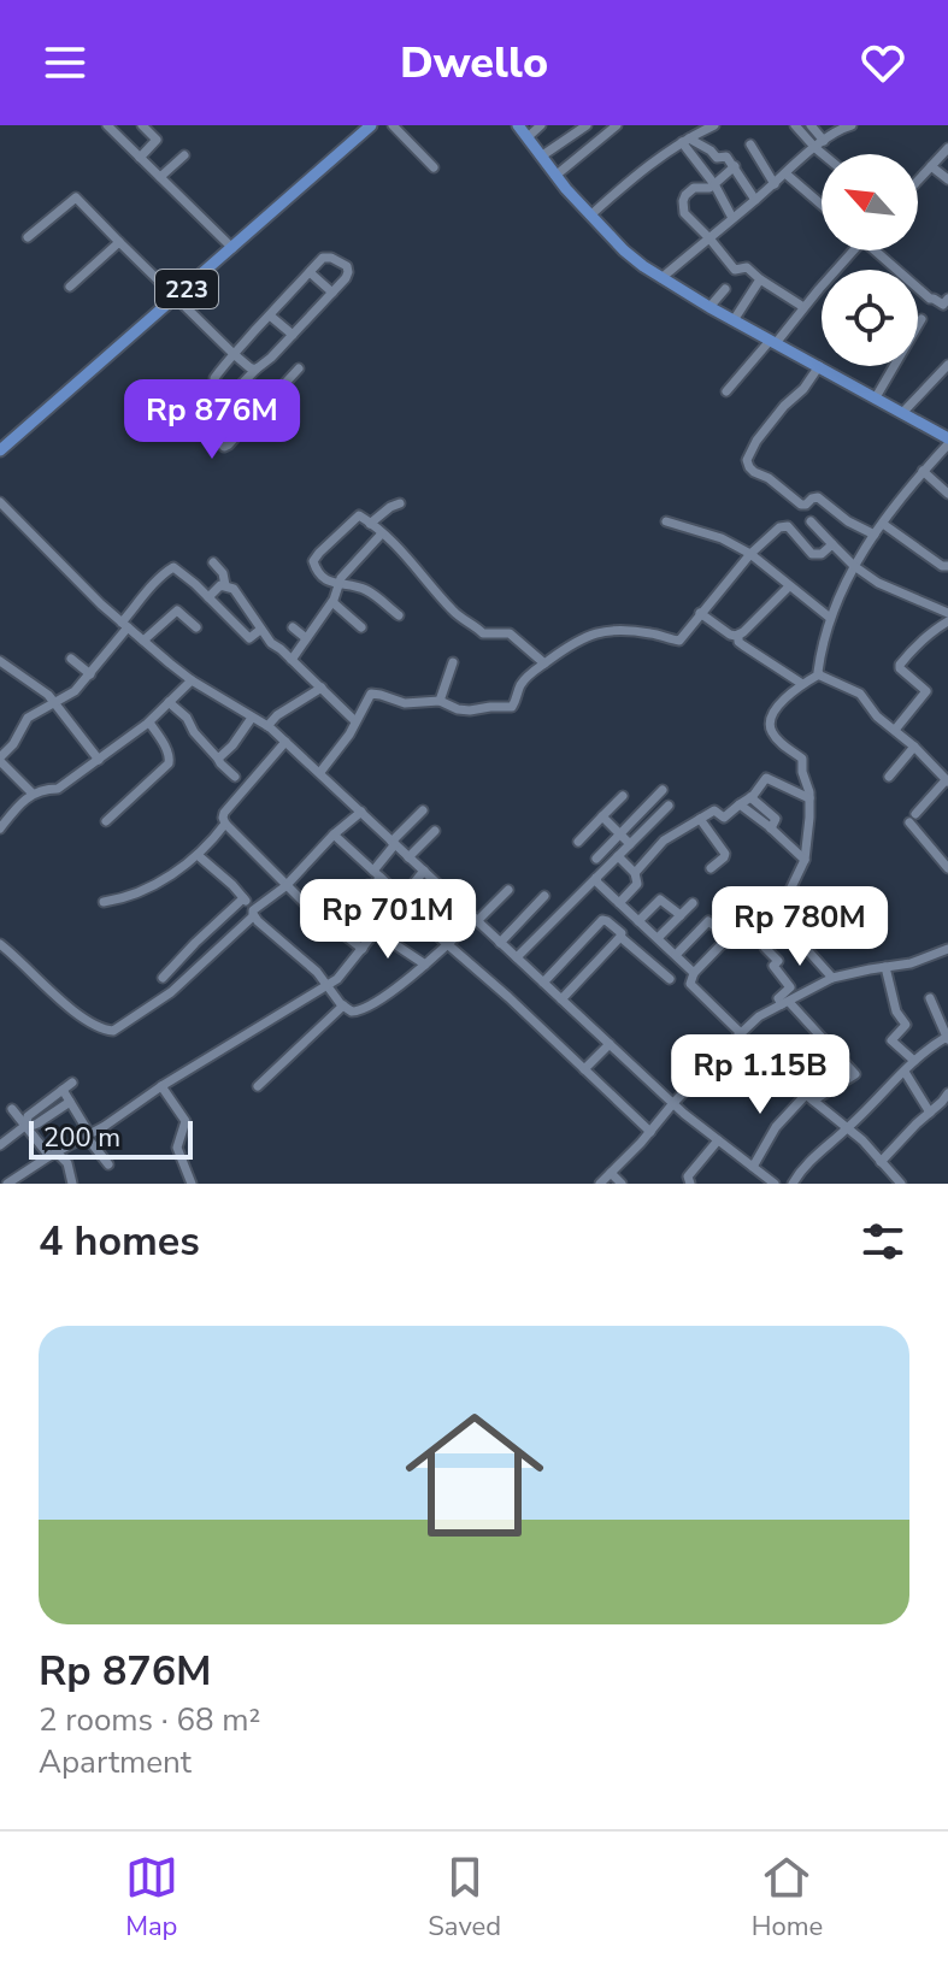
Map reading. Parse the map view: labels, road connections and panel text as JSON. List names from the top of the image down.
{
  "streets": {
    "main road": ["223"]
  },
  "scale_bar": "200 m",
  "north": "top left",
  "page": {
    "header": "Dwello",
    "price": [
      "Rp 876M",
      "Rp 701M",
      "Rp 780M",
      "Rp 1.15B"
    ],
    "scale": "200 m",
    "heading": "4 homes",
    "list": [
      {
        "name": "Rp 876M",
        "note": "2 rooms · 68 m² · Apartment"
      }
    ],
    "tabs": ["Map", "Saved", "Home"]
  }
}
